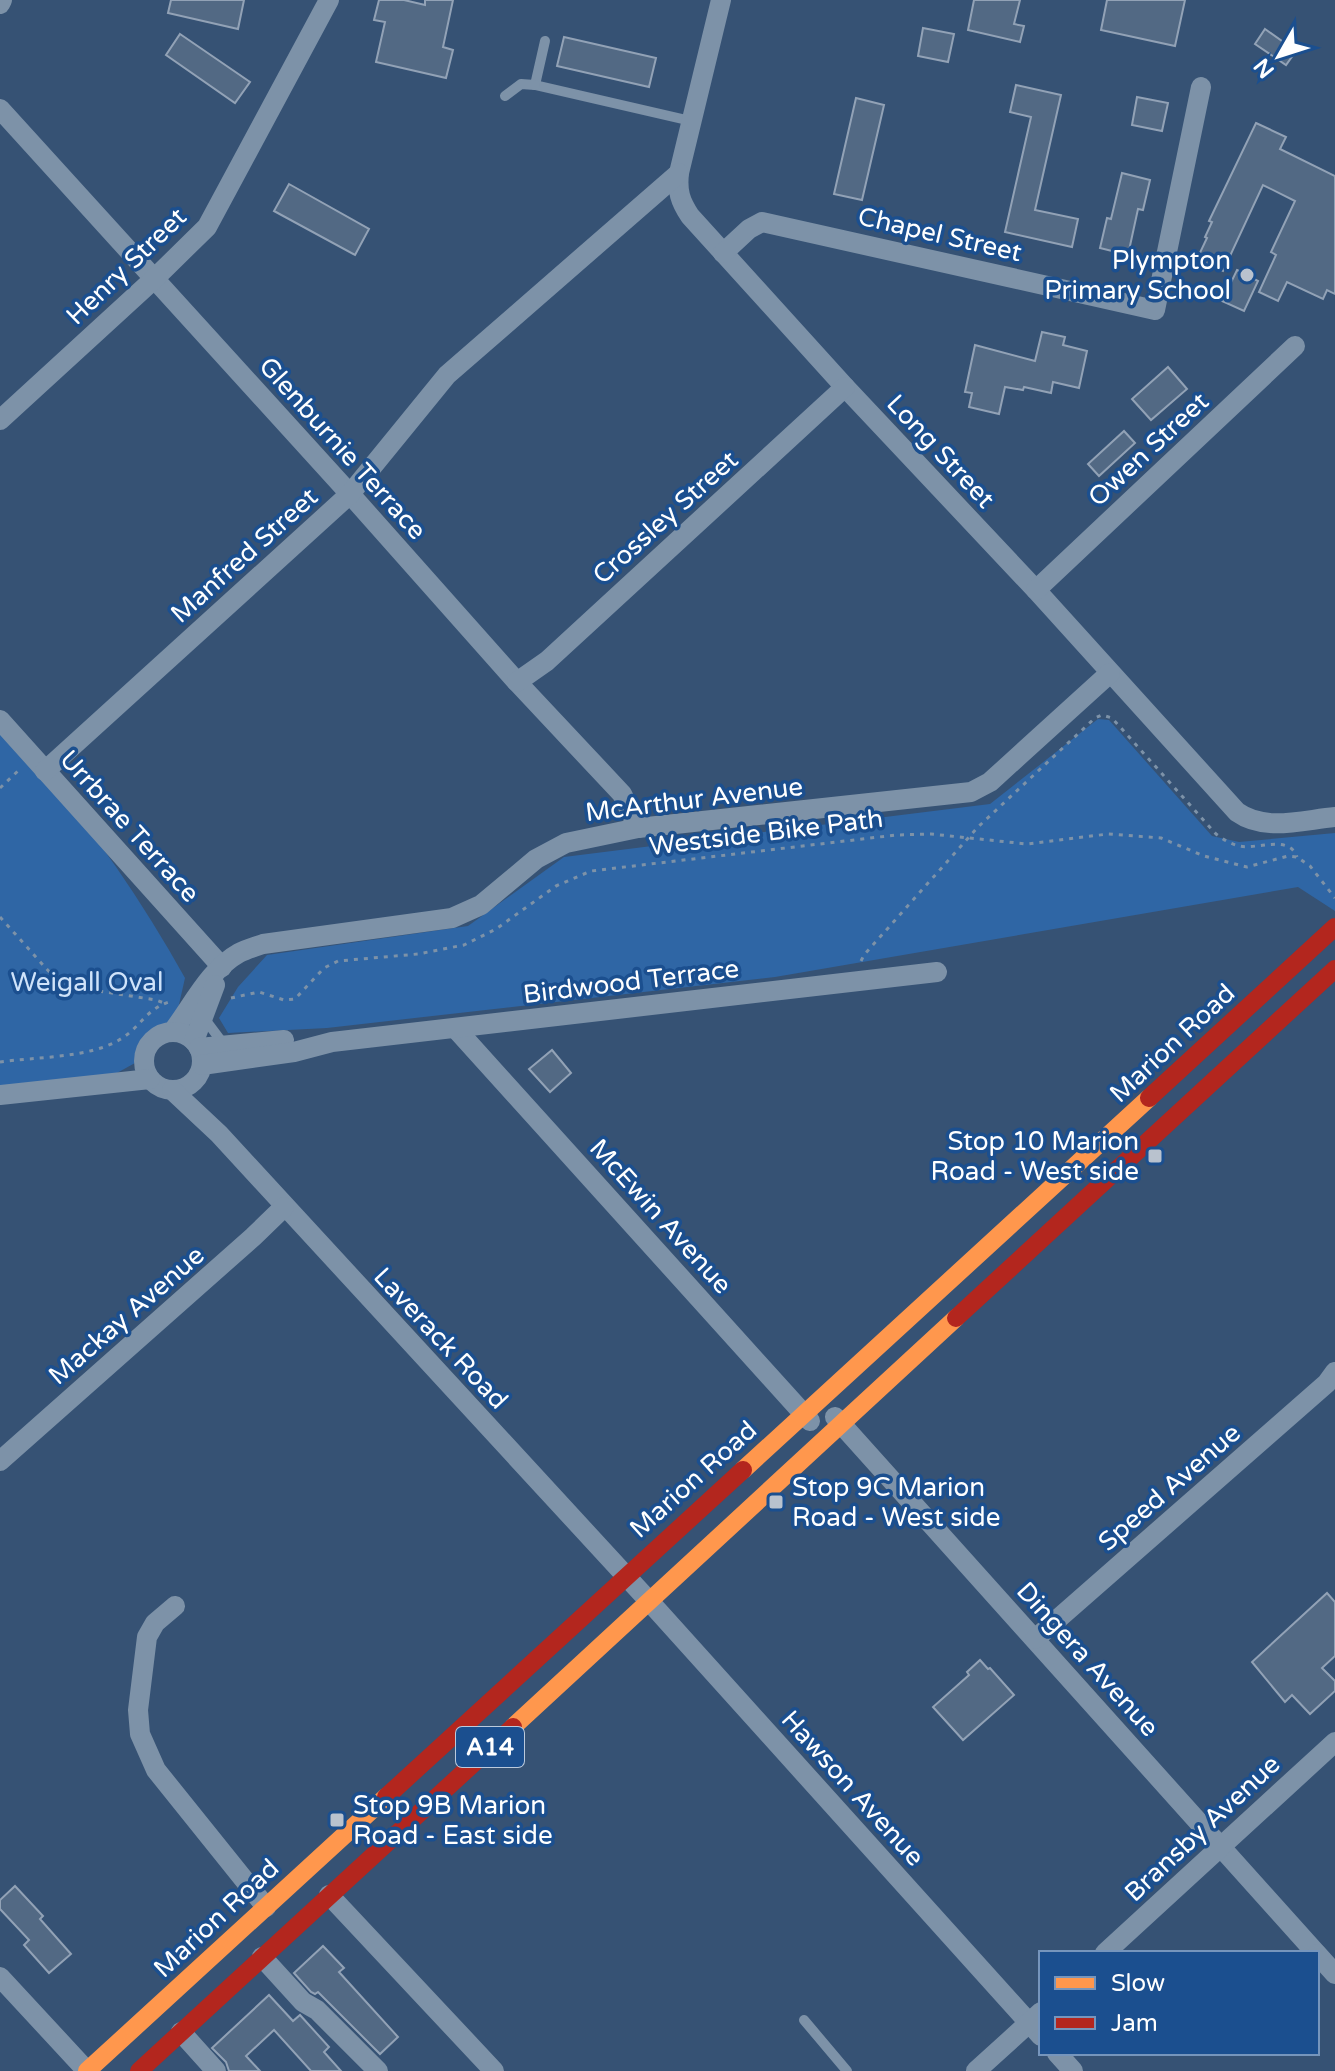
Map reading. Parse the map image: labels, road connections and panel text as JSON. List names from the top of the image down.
{
  "streets": {
    "main road": ["Marion Road", "A14"],
    "street": [
      "Chapel Street",
      "Henry Street",
      "Glenburnie Terrace",
      "Owen Street",
      "Long Street",
      "Crossley Street",
      "Manfred Street",
      "McArthur Avenue",
      "Urrbrae Terrace",
      "Birdwood Terrace",
      "McEwin Avenue",
      "Mackay Avenue",
      "Laverack Road",
      "Speed Avenue",
      "Dingera Avenue",
      "Hawson Avenue",
      "Bransby Avenue"
    ],
    "path": ["Westside Bike Path"]
  },
  "crossings": [
    ["Chapel Street", "Long Street"],
    ["Henry Street", "Glenburnie Terrace"],
    ["Glenburnie Terrace", "Crossley Street"],
    ["Glenburnie Terrace", "Manfred Street"],
    ["Glenburnie Terrace", "McArthur Avenue"],
    ["Owen Street", "Long Street"],
    ["Long Street", "Crossley Street"],
    ["Long Street", "Manfred Street"],
    ["Long Street", "McArthur Avenue"],
    ["Manfred Street", "Urrbrae Terrace"],
    ["McArthur Avenue", "Urrbrae Terrace"],
    ["McArthur Avenue", "Birdwood Terrace"],
    ["McArthur Avenue", "Laverack Road"],
    ["Birdwood Terrace", "McEwin Avenue"],
    ["Birdwood Terrace", "Laverack Road"],
    ["Marion Road", "McEwin Avenue"],
    ["Marion Road", "Laverack Road"],
    ["Marion Road", "Dingera Avenue"],
    ["Marion Road", "Hawson Avenue"],
    ["McEwin Avenue", "A14"],
    ["Mackay Avenue", "Laverack Road"],
    ["Laverack Road", "Hawson Avenue"],
    ["Speed Avenue", "Dingera Avenue"],
    ["Dingera Avenue", "A14"],
    ["Dingera Avenue", "Bransby Avenue"],
    ["A14", "Hawson Avenue"]
  ],
  "parks": ["Weigall Oval"],
  "places": {
    "other": ["Plympton Primary School"],
    "transit": ["Stop 10 Marion Road - West side", "Stop 9C Marion Road - West side", "Stop 9B Marion Road - East side"]
  },
  "legend": ["Slow", "Jam"],
  "north": "bottom left"
}
